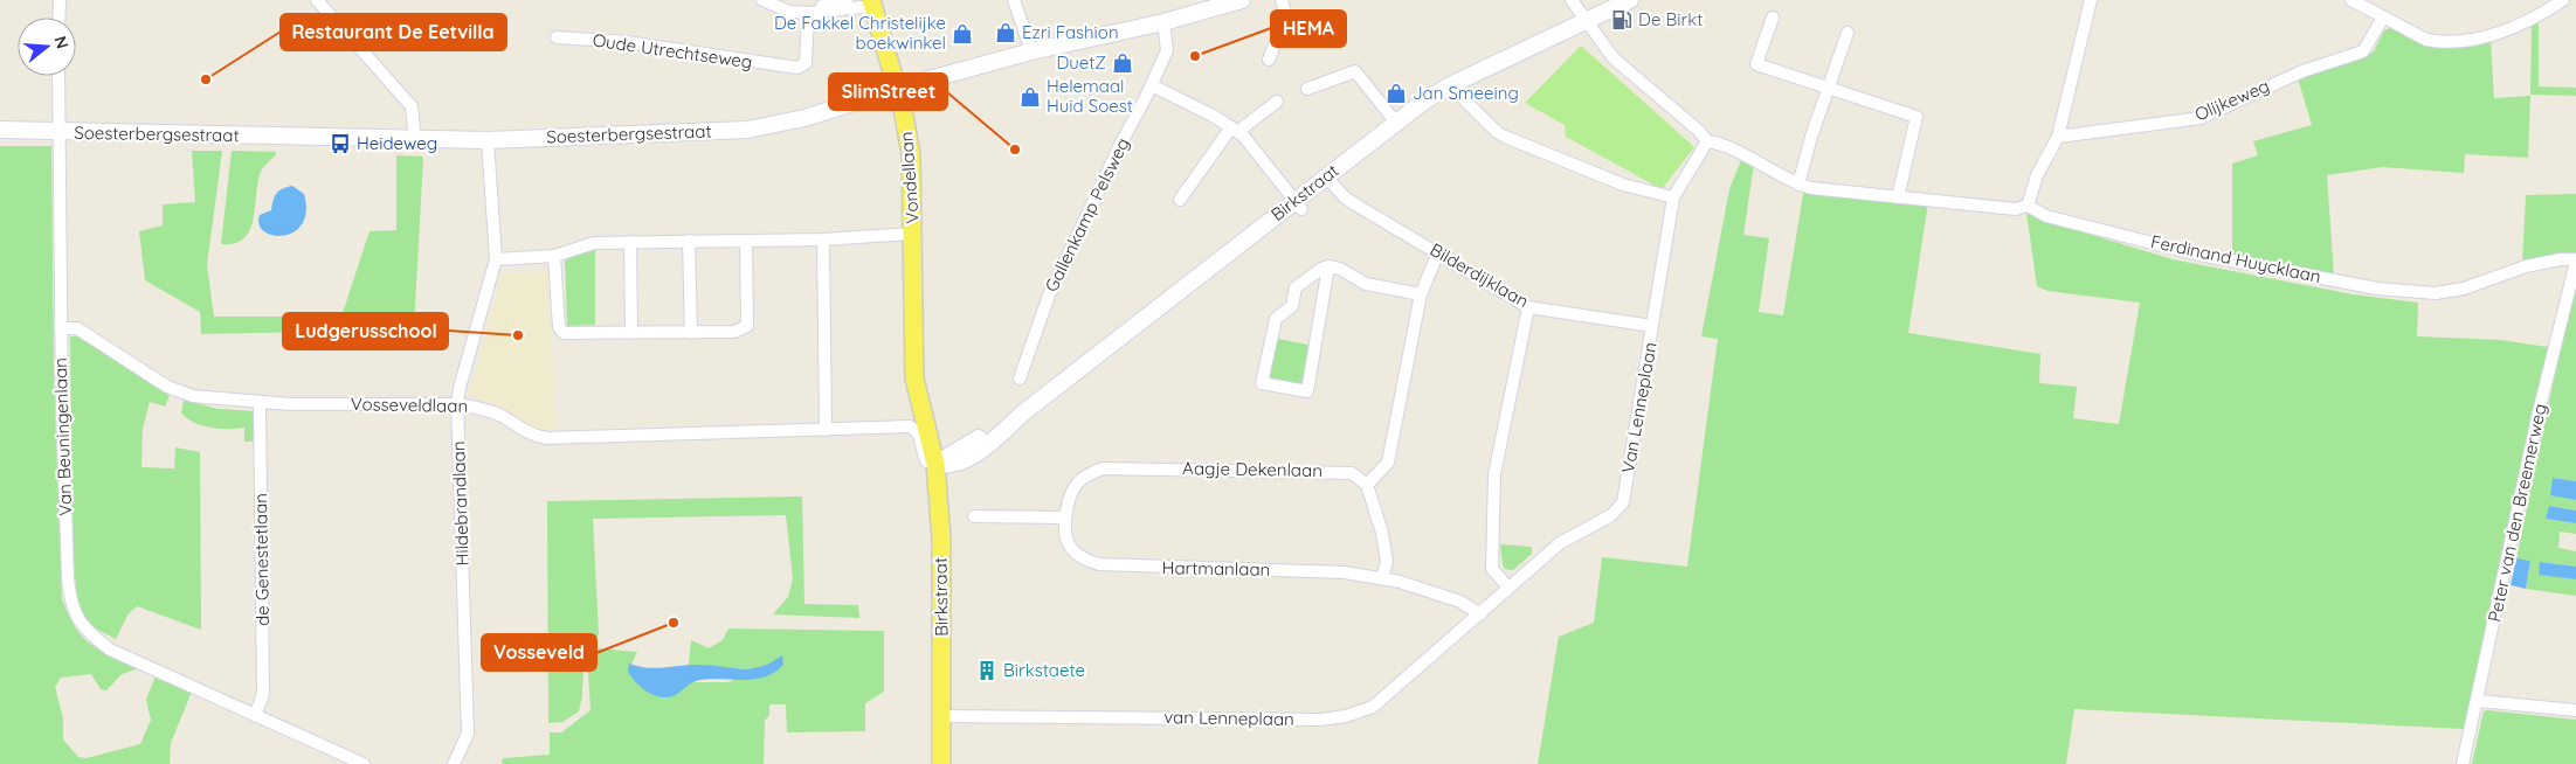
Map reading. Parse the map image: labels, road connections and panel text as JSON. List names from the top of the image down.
{
  "streets": {
    "main road": ["Soesterbergsestraat", "Vondellaan", "Birkstraat"],
    "street": [
      "Oude Utrechtseweg",
      "Olijkeweg",
      "Gallenkamp Pelsweg",
      "Ferdinand Huycklaan",
      "Bilderdijklaan",
      "Vosseveldlaan",
      "Van Lenneplaan",
      "Van Beuningenlaan",
      "Aagje Dekenlaan",
      "Hildebrandlaan",
      "Peter van den Breemerweg",
      "de Genestetlaan",
      "Hartmanlaan",
      "van Lenneplaan"
    ]
  },
  "crossings": [
    ["Soesterbergsestraat", "Vondellaan"],
    ["Soesterbergsestraat", "Gallenkamp Pelsweg"],
    ["Soesterbergsestraat", "Van Beuningenlaan"],
    ["Soesterbergsestraat", "Hildebrandlaan"],
    ["Vondellaan", "Birkstraat"],
    ["Birkstraat", "Ferdinand Huycklaan"],
    ["Birkstraat", "Bilderdijklaan"],
    ["Birkstraat", "van Lenneplaan"],
    ["Ferdinand Huycklaan", "Van Lenneplaan"],
    ["Ferdinand Huycklaan", "Peter van den Breemerweg"],
    ["Bilderdijklaan", "Van Lenneplaan"],
    ["Vosseveldlaan", "Van Beuningenlaan"],
    ["Vosseveldlaan", "Hildebrandlaan"],
    ["Vosseveldlaan", "de Genestetlaan"],
    ["Van Lenneplaan", "Hartmanlaan"],
    ["Van Lenneplaan", "van Lenneplaan"],
    ["Van Beuningenlaan", "de Genestetlaan"],
    ["Aagje Dekenlaan", "Hartmanlaan"],
    ["Hartmanlaan", "van Lenneplaan"]
  ],
  "places": {
    "fuel station": ["De Birkt"],
    "shop": [
      "Ezri Fashion",
      "De Fakkel Christelijke boekwinkel",
      "DuetZ",
      "Jan Smeeing",
      "Helemaal Huid Soest"
    ],
    "other": [
      "HEMA",
      "Restaurant De Eetvilla",
      "SlimStreet",
      "Ludgerusschool",
      "Vosseveld"
    ],
    "bus stop": ["Heideweg"],
    "building": ["Birkstaete"]
  },
  "north": "right"
}
